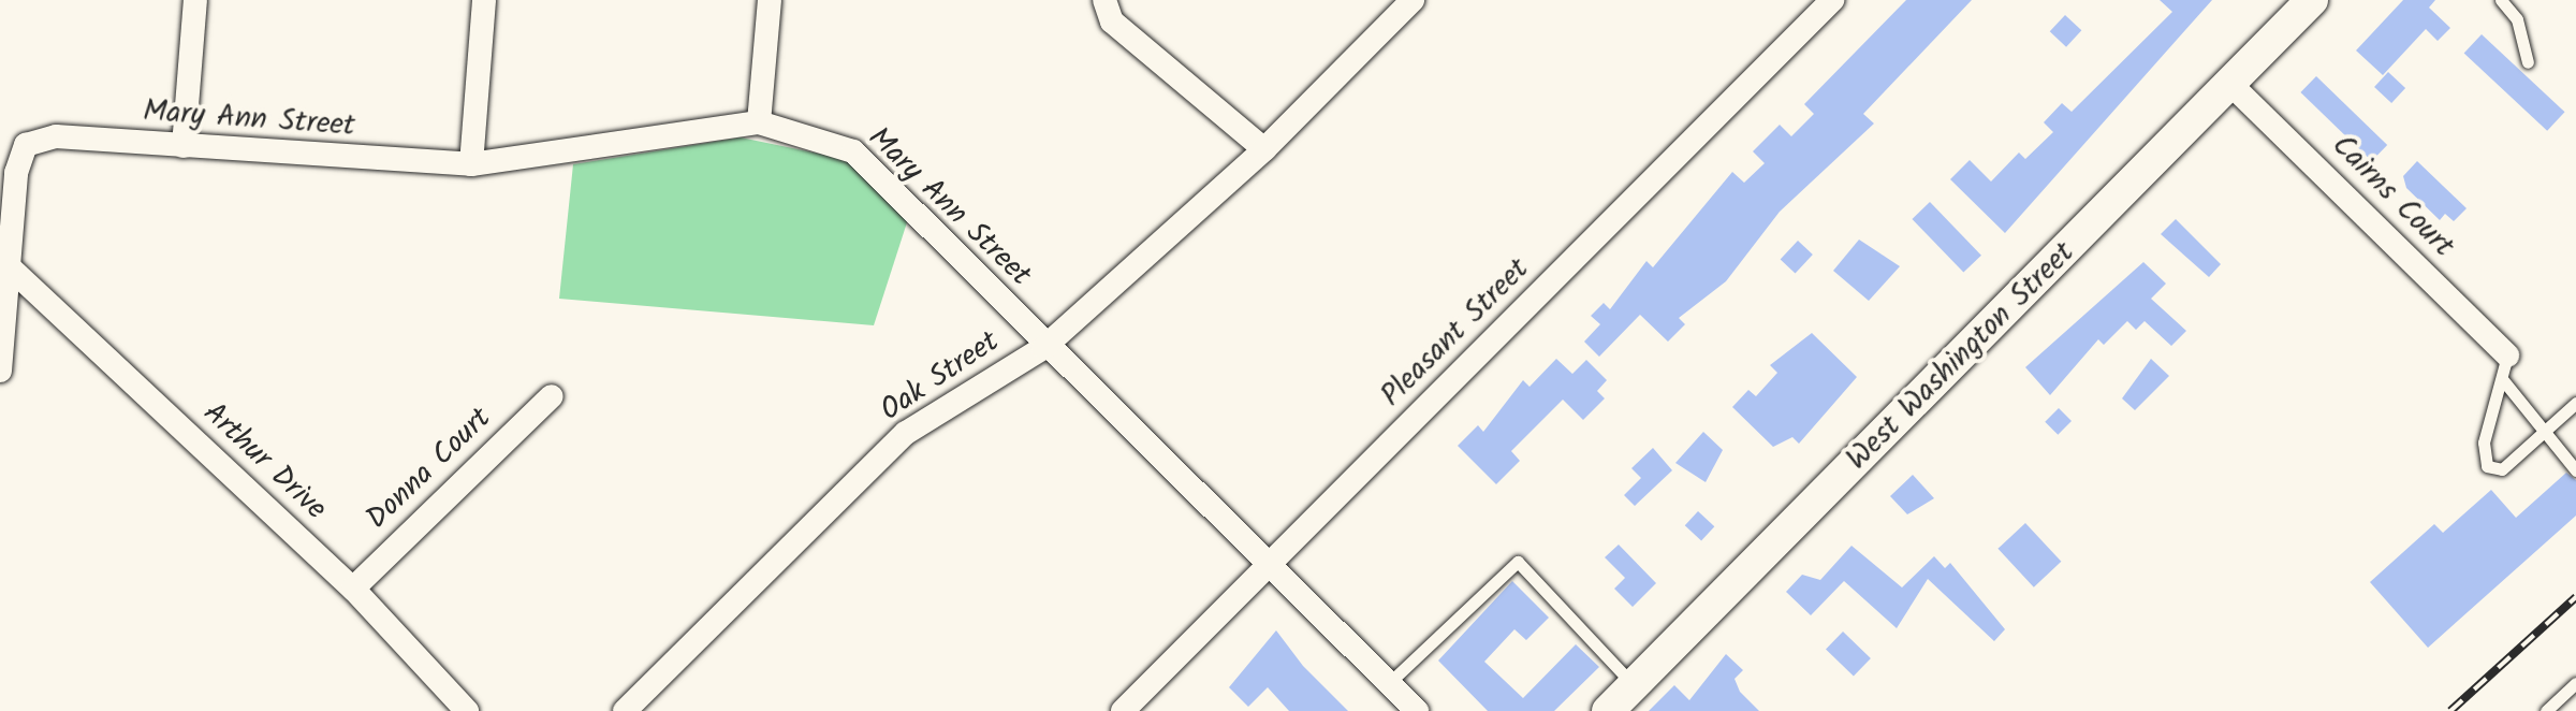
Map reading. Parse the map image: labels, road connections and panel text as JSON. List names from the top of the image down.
{
  "streets": {
    "main road": ["West Washington Street"],
    "street": [
      "Mary Ann Street",
      "Cairns Court",
      "Pleasant Street",
      "Oak Street",
      "Arthur Drive",
      "Donna Court"
    ]
  },
  "crossings": [
    ["Mary Ann Street", "Pleasant Street"],
    ["Mary Ann Street", "Oak Street"],
    ["Mary Ann Street", "Arthur Drive"],
    ["Cairns Court", "West Washington Street"],
    ["Arthur Drive", "Donna Court"]
  ]
}
